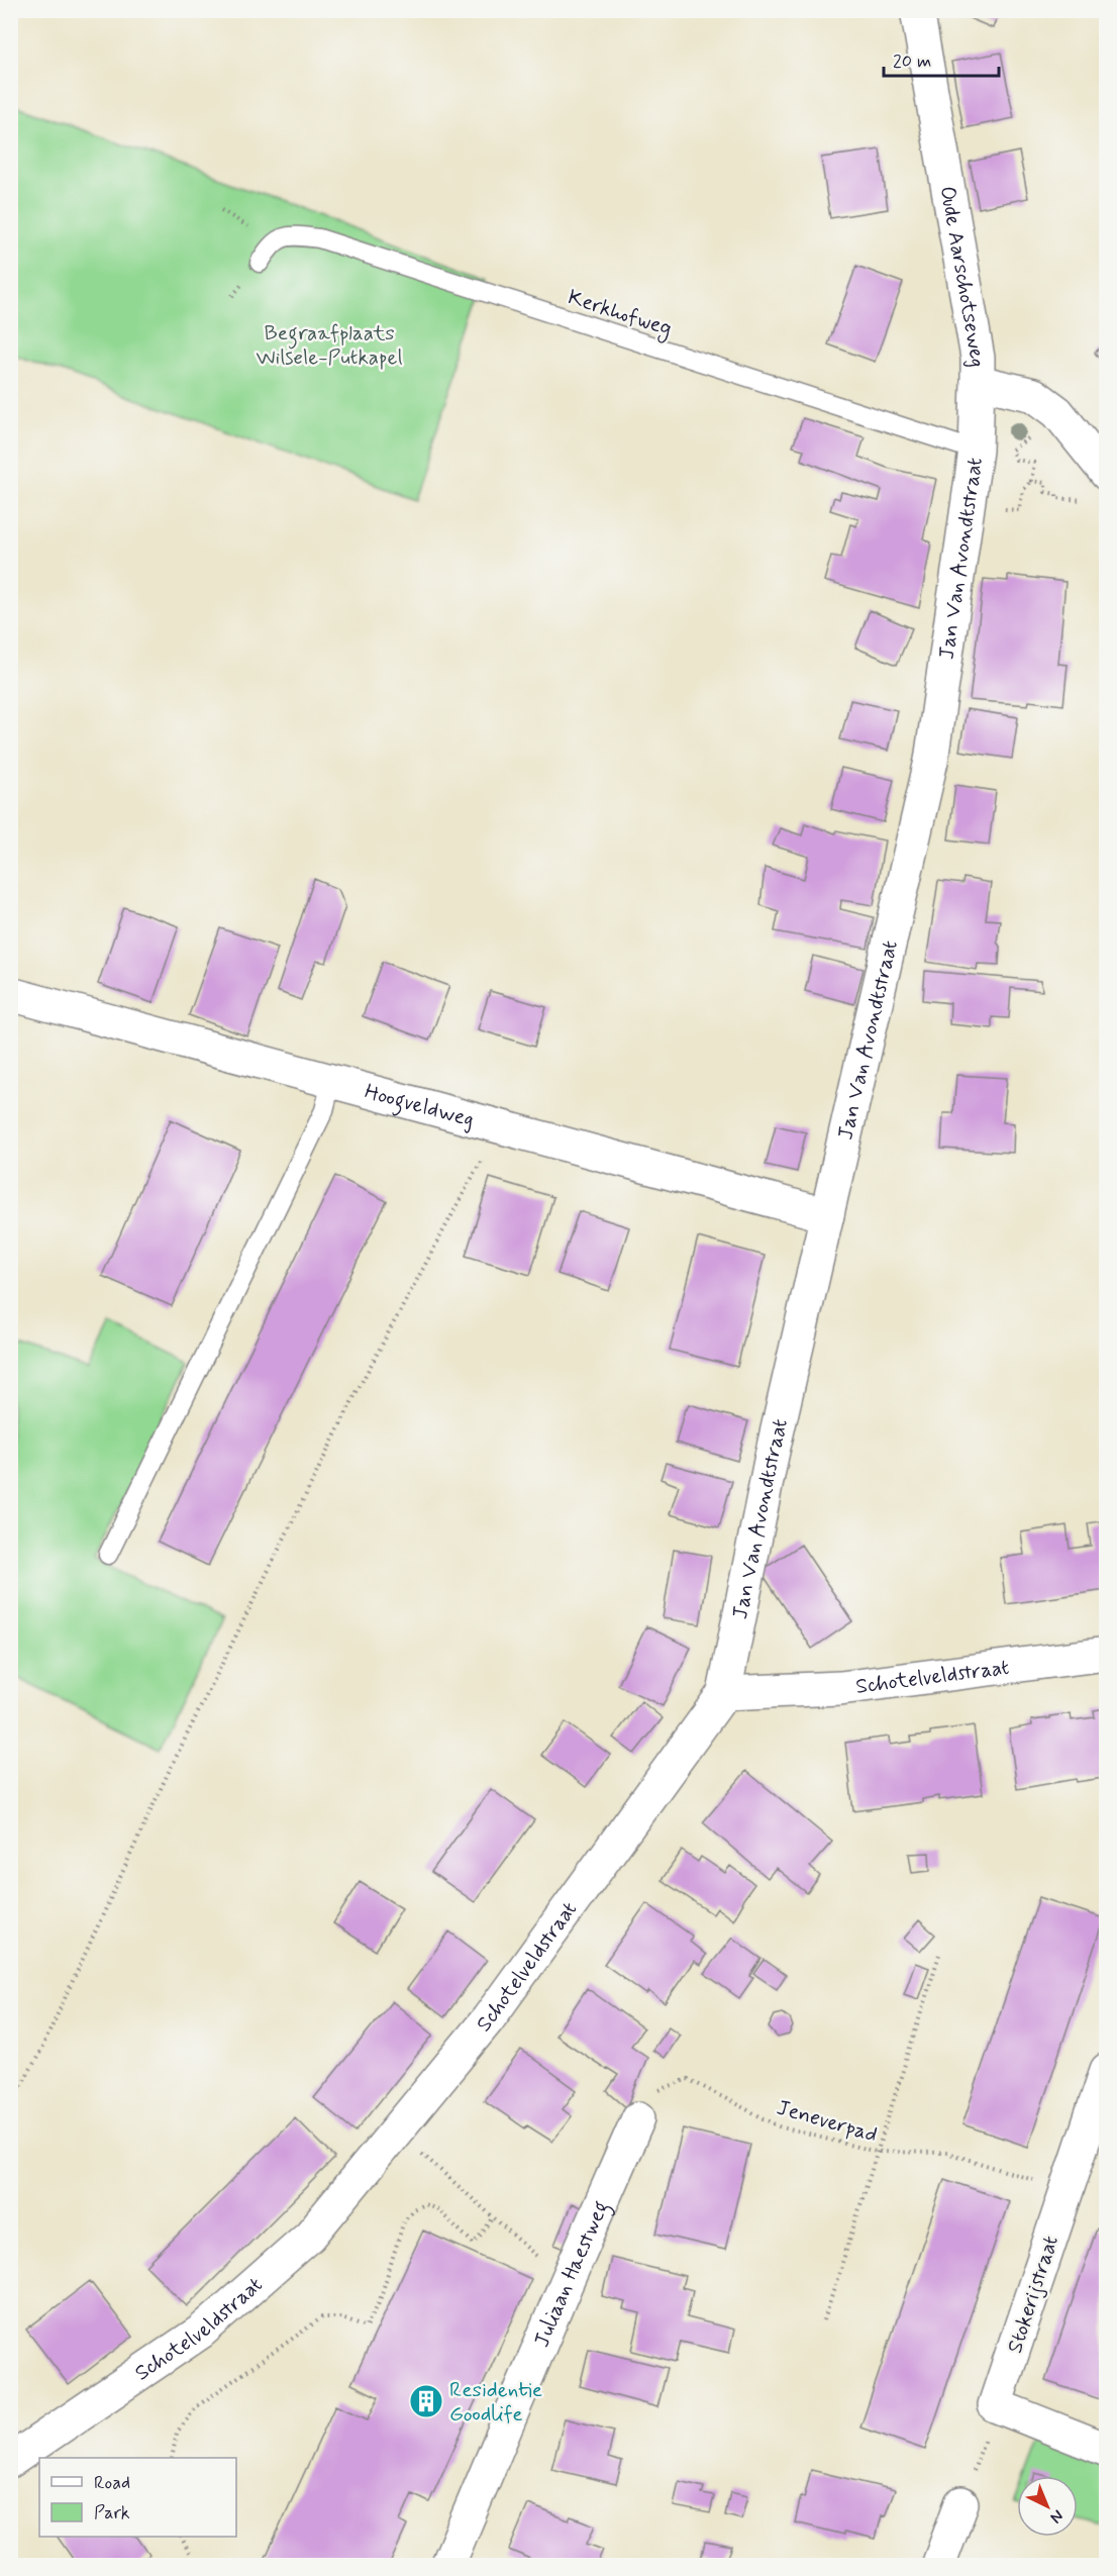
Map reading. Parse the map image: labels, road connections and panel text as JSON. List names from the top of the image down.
{
  "streets": {
    "street": [
      "Oude Aarschotseweg",
      "Jan Van Avondtstraat",
      "Hoogveldweg",
      "Schotelveldstraat",
      "Juliaan Haestweg",
      "Stokerijstraat"
    ],
    "lane": ["Kerkhofweg"],
    "path": ["Jeneverpad"]
  },
  "crossings": [
    ["Oude Aarschotseweg", "Jan Van Avondtstraat"],
    ["Kerkhofweg", "Jan Van Avondtstraat"],
    ["Jan Van Avondtstraat", "Hoogveldweg"],
    ["Jan Van Avondtstraat", "Schotelveldstraat"],
    ["Jeneverpad", "Juliaan Haestweg"],
    ["Jeneverpad", "Stokerijstraat"]
  ],
  "parks": ["Begraafplaats Wilsele-Putkapel"],
  "places": {
    "building": ["Residentie Goodlife"]
  },
  "legend": ["Road", "Park"],
  "scale_bar": "20 m",
  "north": "bottom right"
}
